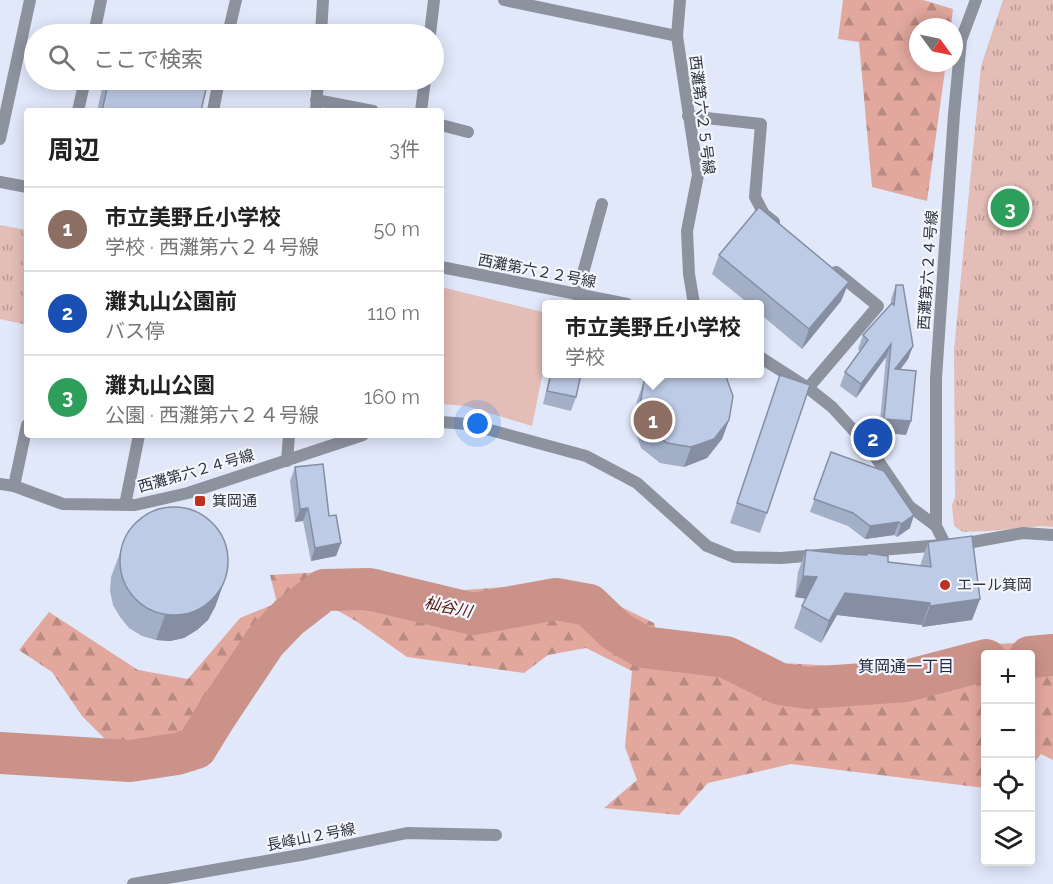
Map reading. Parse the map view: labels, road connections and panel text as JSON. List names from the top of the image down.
{
  "streets": {
    "street": [
      "西灘第六２５号線",
      "西灘第六２４号線",
      "西灘第六２２号線",
      "長峰山２号線"
    ]
  },
  "districts": ["箕岡通一丁目"],
  "water": ["杣谷川"],
  "places": {
    "transit": ["箕岡通"],
    "other": ["エール箕岡"]
  },
  "north": "bottom right",
  "page": {
    "search": "ここで検索",
    "heading": ["周辺", "3件"],
    "pins": ["3", "1", "2"],
    "list": [
      {
        "mark": "1",
        "name": "市立美野丘小学校",
        "note": "学校 · 西灘第六２４号線",
        "value": "50 m"
      },
      {
        "mark": "2",
        "name": "灘丸山公園前",
        "note": "バス停",
        "value": "110 m"
      },
      {
        "mark": "3",
        "name": "灘丸山公園",
        "note": "公園 · 西灘第六２４号線",
        "value": "160 m"
      }
    ],
    "popup": ["市立美野丘小学校", "学校"],
    "map_buttons": ["+", "−"]
  }
}
